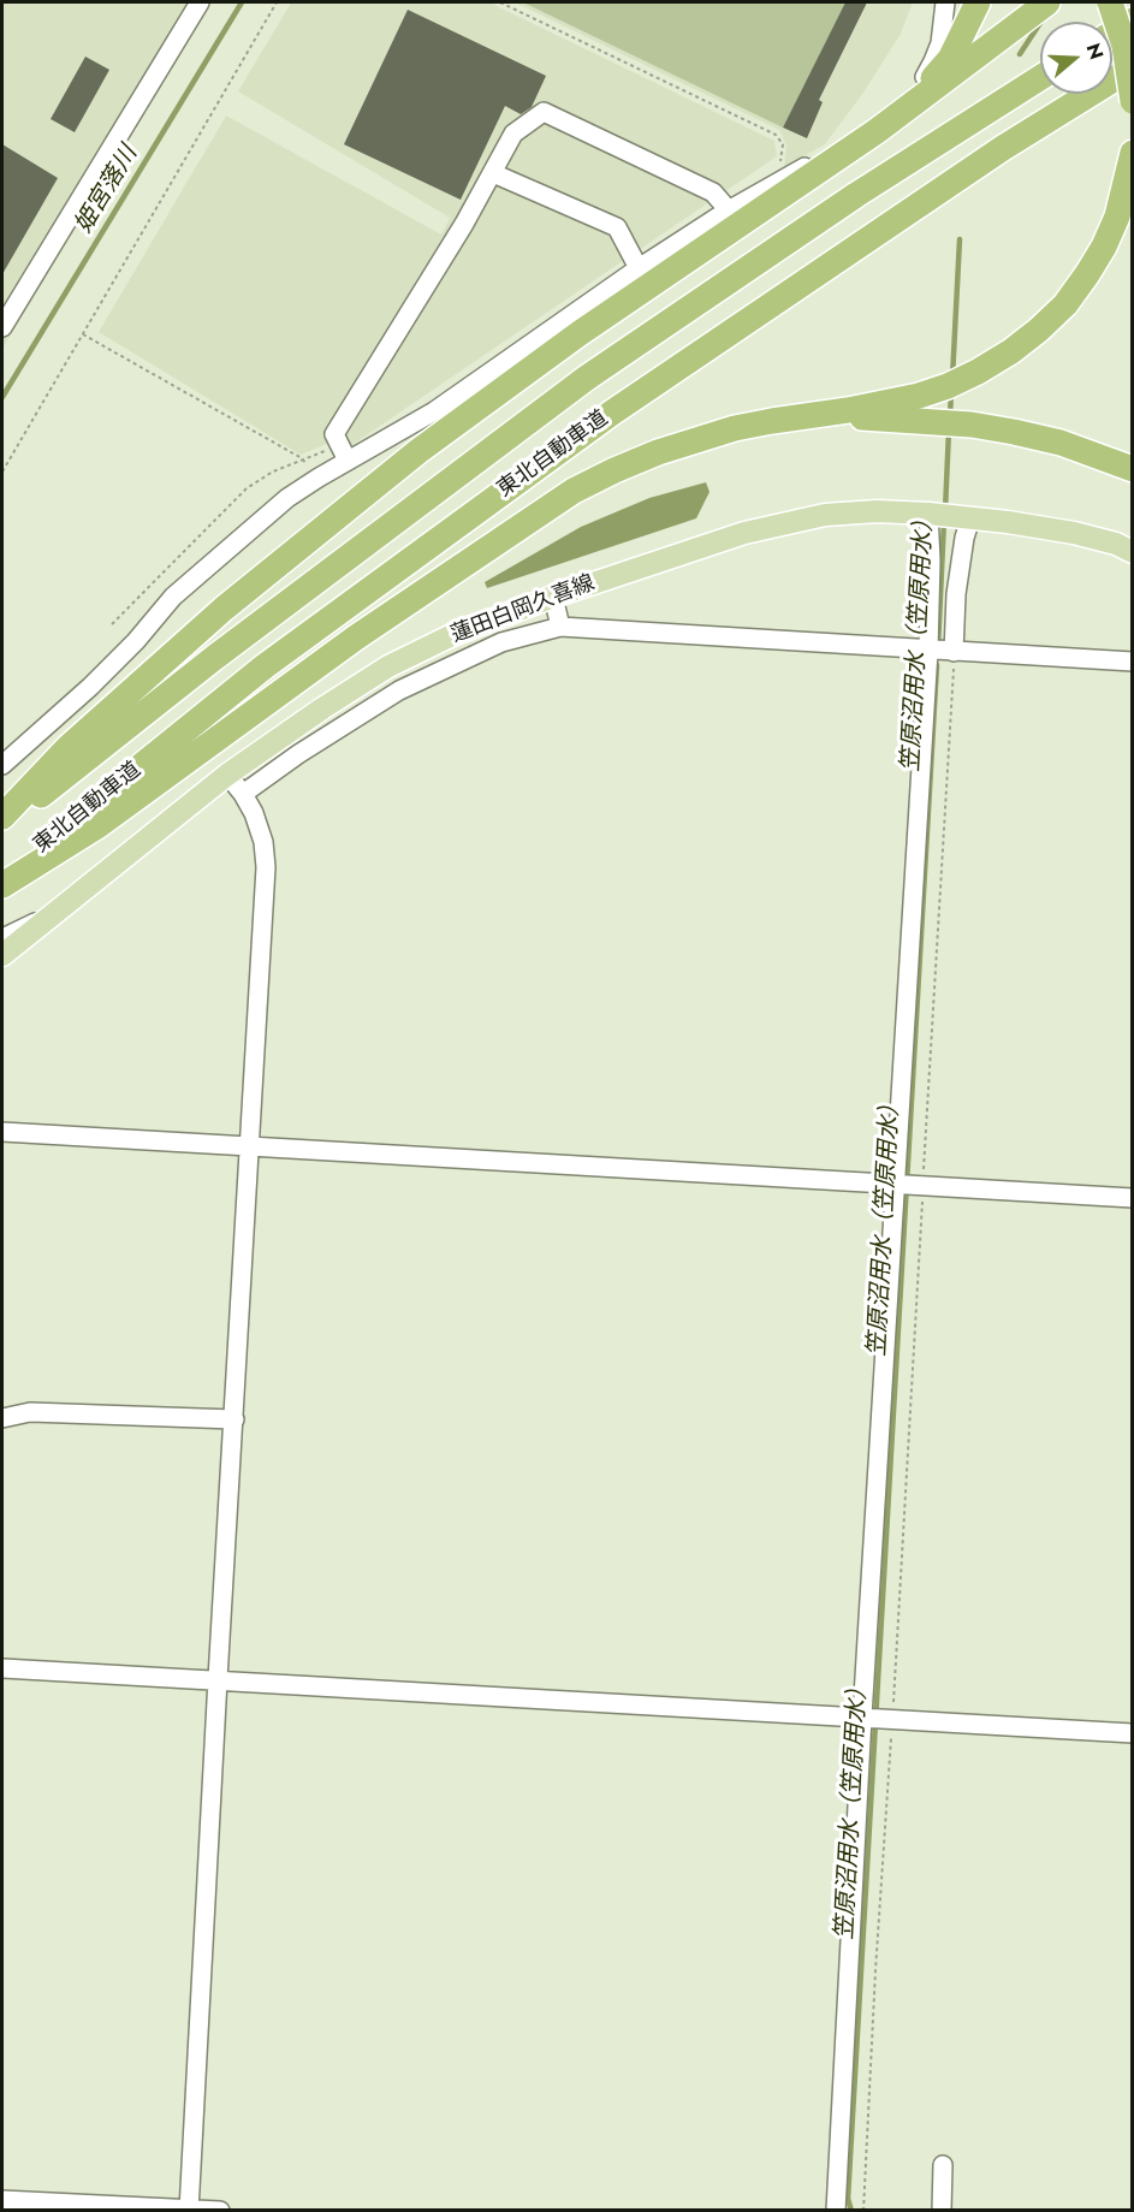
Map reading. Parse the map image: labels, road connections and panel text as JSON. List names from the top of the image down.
{
  "streets": {
    "highway": ["東北自動車道"],
    "main road": ["蓮田白岡久喜線"]
  },
  "water": ["姫宮落川", "笠原沼用水（笠原用水）"],
  "north": "right"
}
